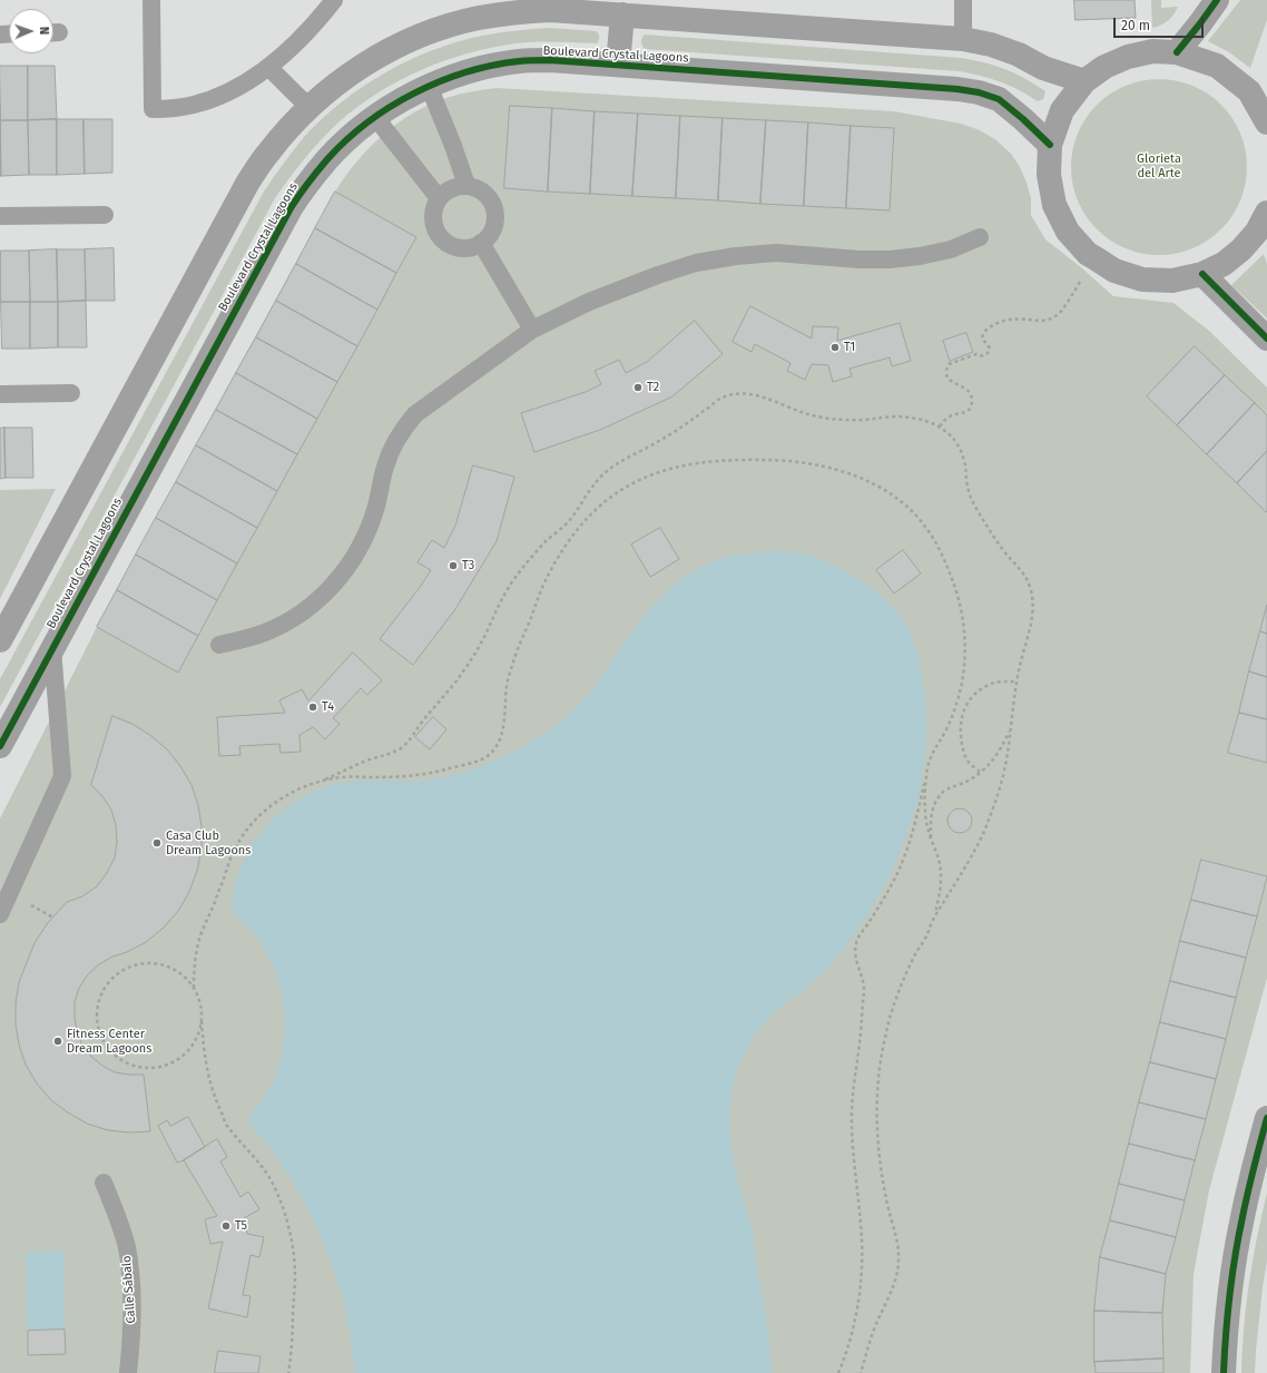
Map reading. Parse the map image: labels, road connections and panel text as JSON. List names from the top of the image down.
{
  "streets": {
    "street": ["Boulevard Crystal Lagoons"],
    "lane": ["Calle Sábalo"]
  },
  "parks": ["Glorieta del Arte"],
  "places": [
    "T1",
    "T2",
    "T3",
    "T4",
    "Casa Club Dream Lagoons",
    "Fitness Center Dream Lagoons",
    "T5"
  ],
  "scale_bar": "20 m",
  "north": "right"
}
